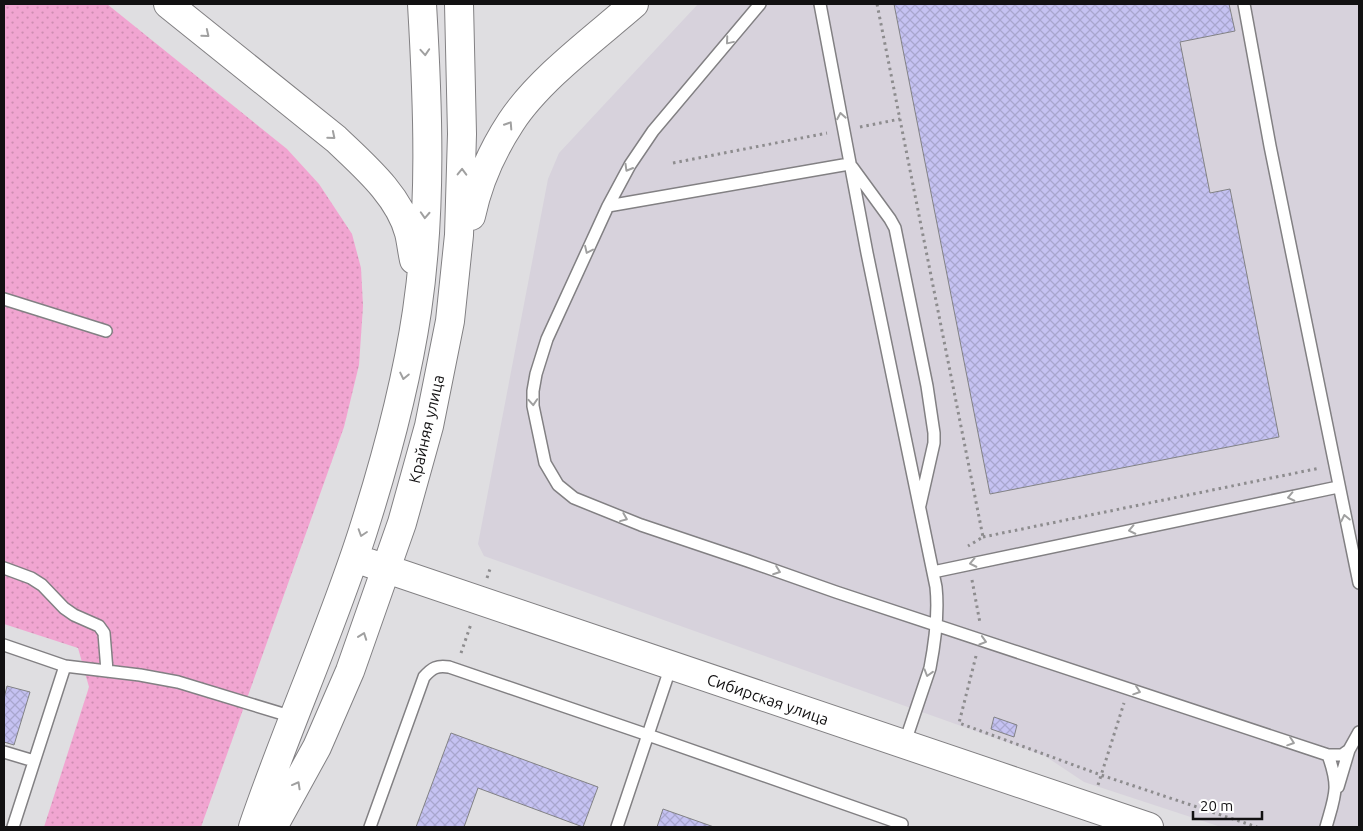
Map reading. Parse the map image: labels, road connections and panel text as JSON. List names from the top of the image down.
{
  "streets": {
    "main road": ["Крайняя улица", "Сибирская улица"]
  },
  "crossings": [
    ["Крайняя улица", "Сибирская улица"]
  ],
  "scale_bar": "20 m"
}
